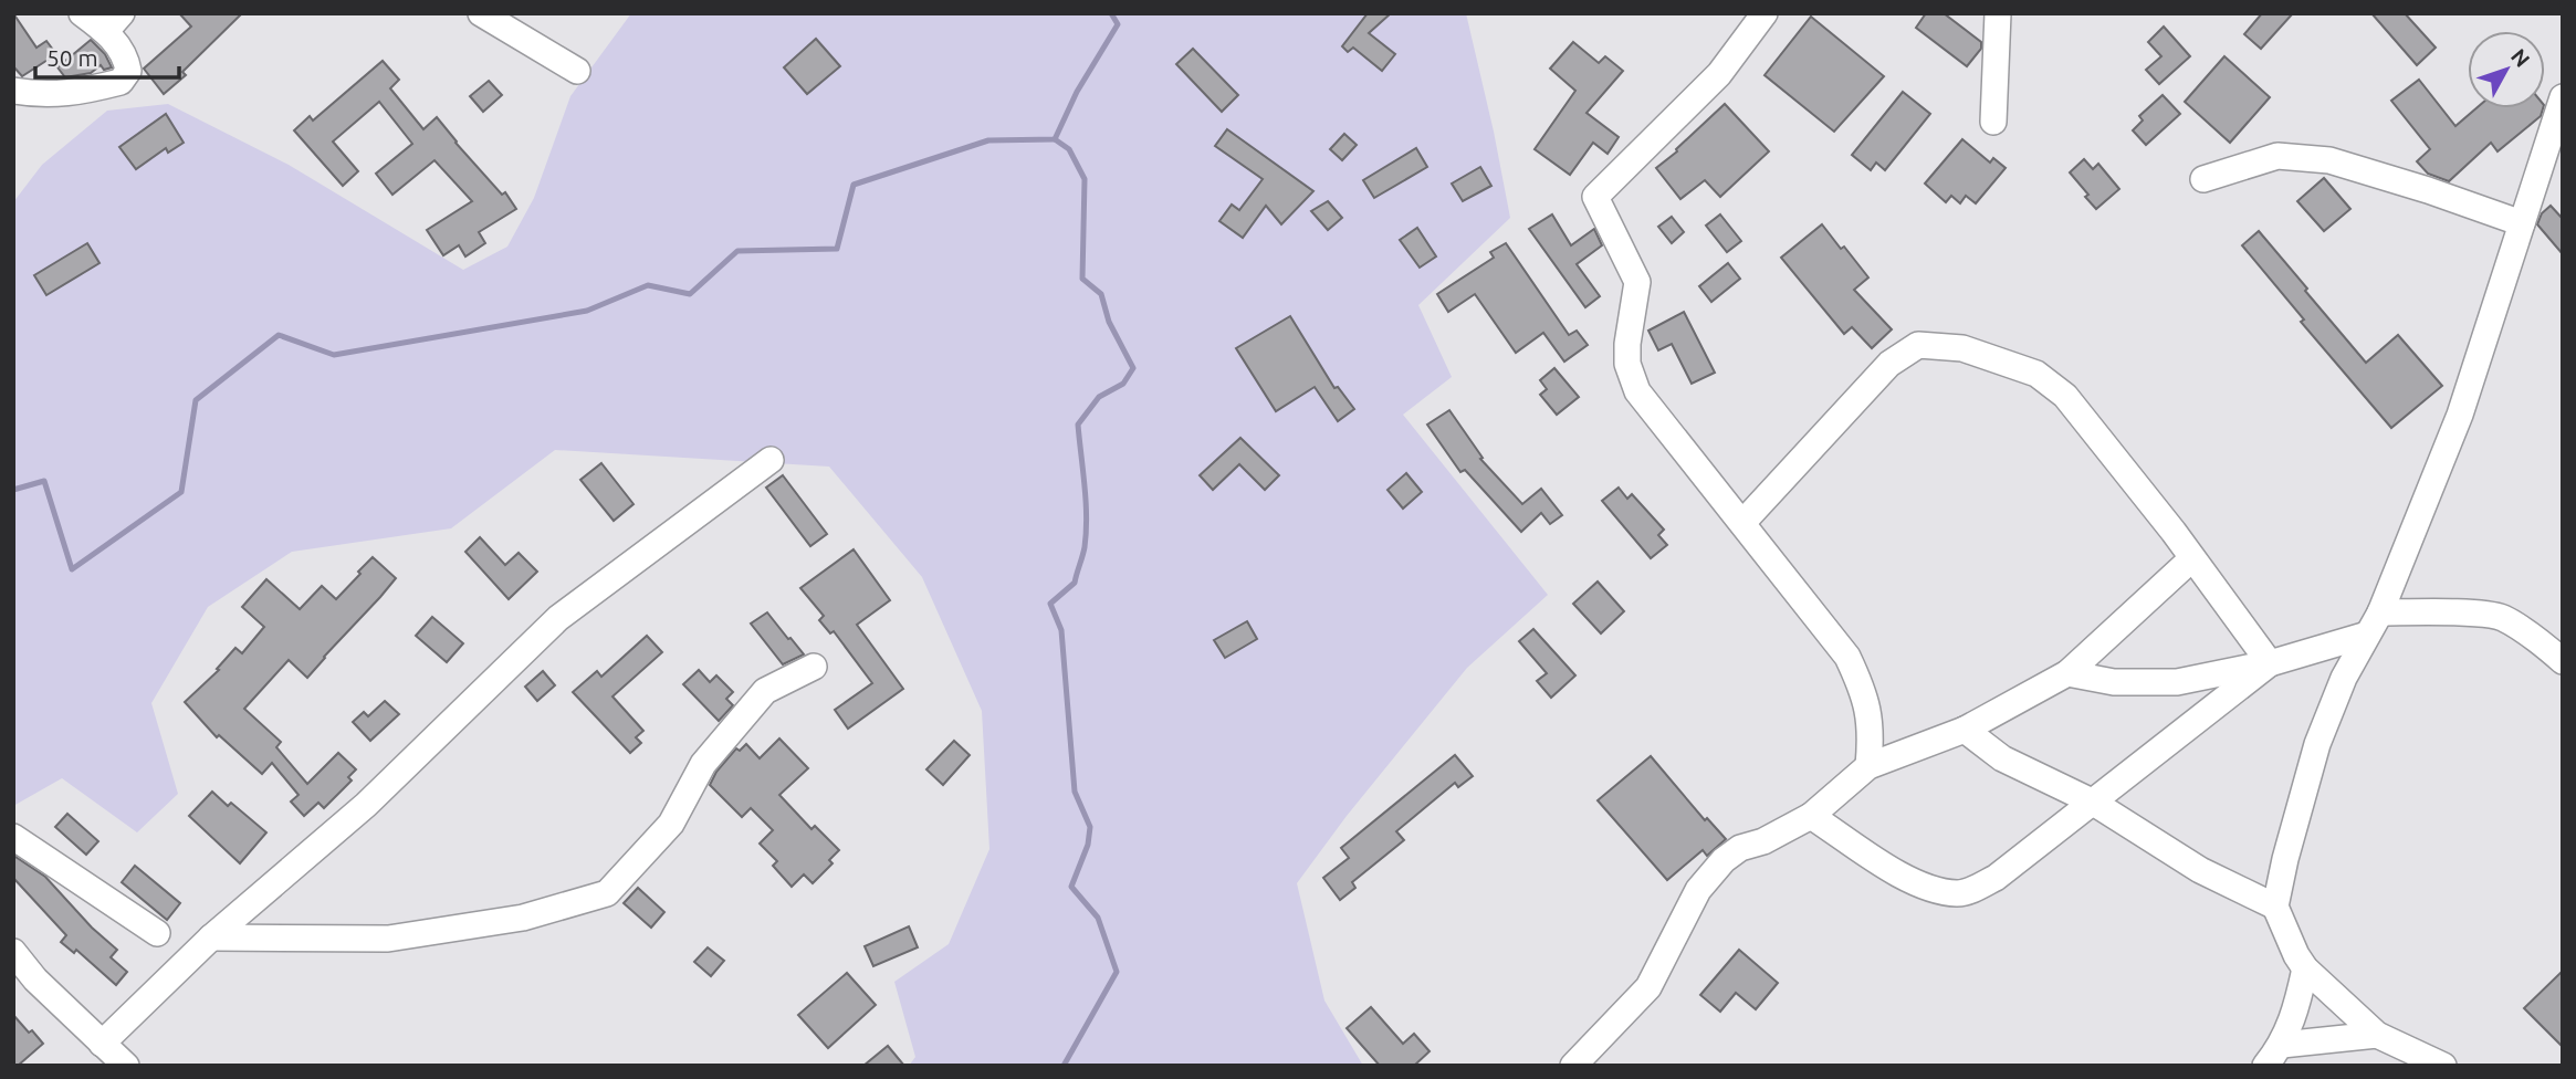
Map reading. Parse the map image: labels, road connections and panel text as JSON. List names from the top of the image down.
{
  "scale_bar": "50 m",
  "north": "top right"
}
